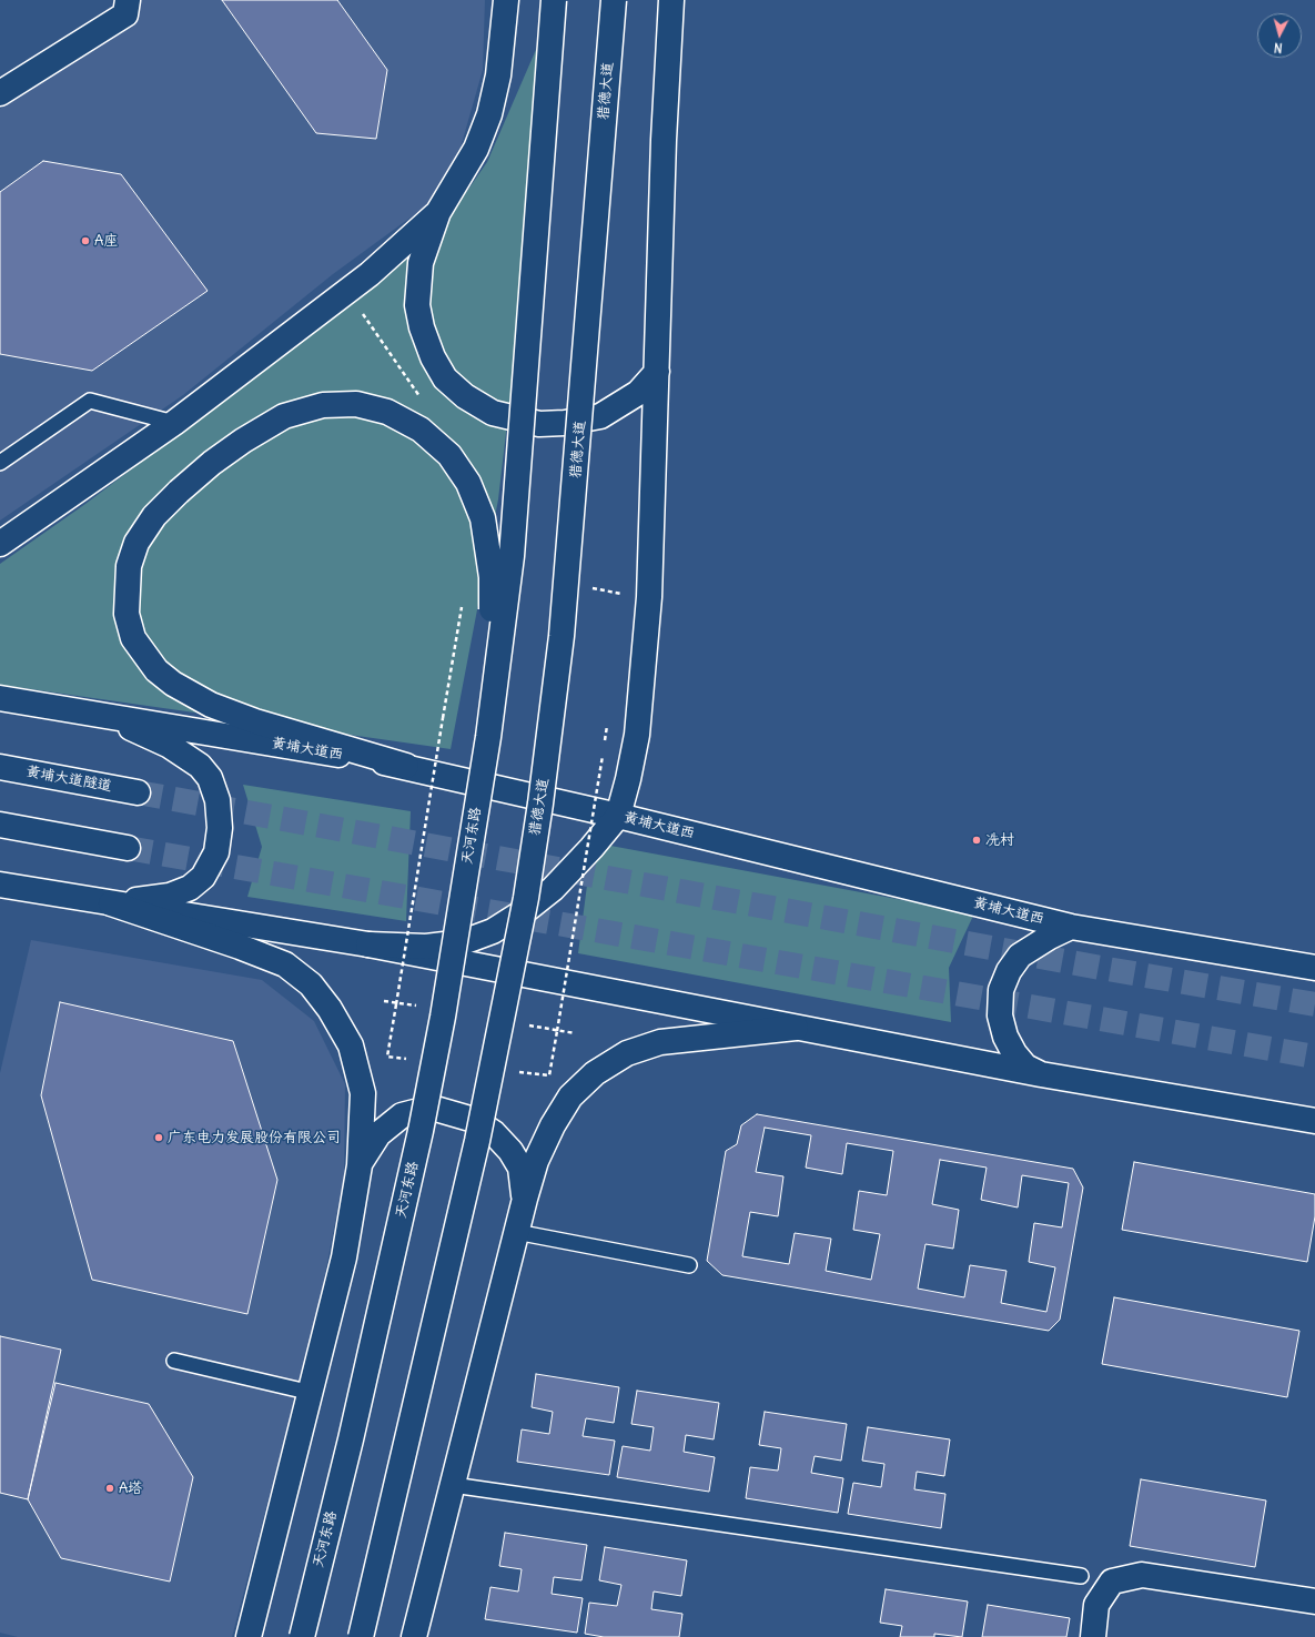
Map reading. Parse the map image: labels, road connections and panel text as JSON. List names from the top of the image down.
{
  "streets": {
    "main road": [
      "猎德大道",
      "黄埔大道西",
      "黄埔大道隧道",
      "天河东路"
    ]
  },
  "places": [
    "A座",
    "冼村",
    "广东电力发展股份有限公司",
    "A塔"
  ],
  "north": "bottom"
}
